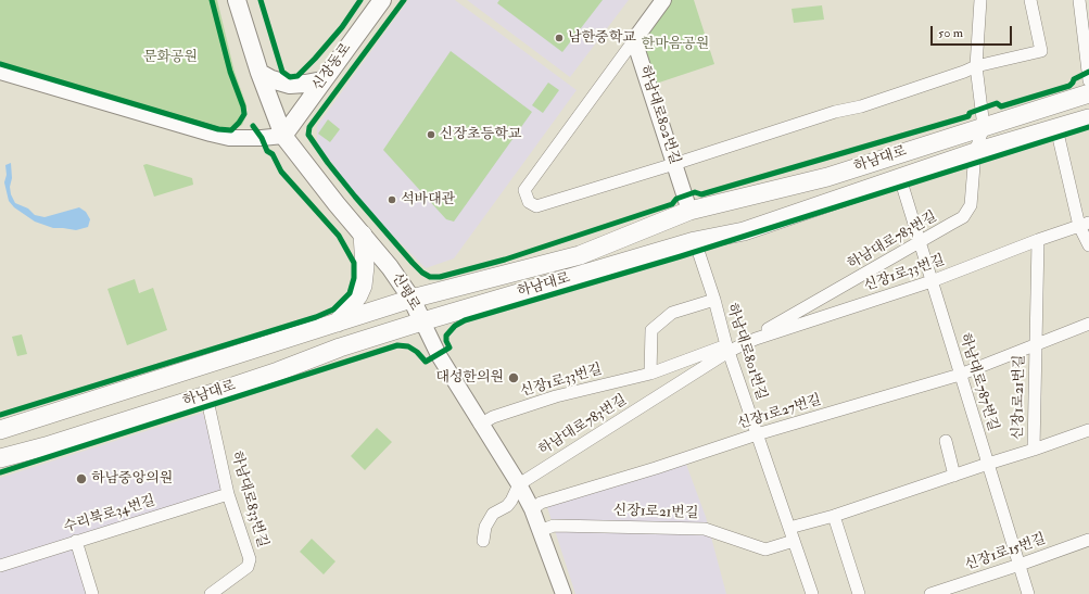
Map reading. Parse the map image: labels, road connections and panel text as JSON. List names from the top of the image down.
{
  "streets": {
    "main road": ["신장동로", "하남대로", "신평로"],
    "street": [
      "하남대로802번길",
      "하남대로783번길",
      "신장1로33번길",
      "하남대로801번길",
      "하남대로787번길",
      "신장1로21번길",
      "신장1로27번길",
      "하남대로833번길",
      "수리북로34번길",
      "신장1로15번길"
    ]
  },
  "crossings": [
    ["신장동로", "신평로"],
    ["하남대로802번길", "하남대로"],
    ["하남대로", "하남대로783번길"],
    ["하남대로", "신평로"],
    ["하남대로", "하남대로801번길"],
    ["하남대로", "하남대로787번길"],
    ["하남대로", "하남대로833번길"],
    ["하남대로783번길", "신장1로33번길"],
    ["하남대로783번길", "신평로"],
    ["하남대로783번길", "하남대로801번길"],
    ["하남대로783번길", "하남대로787번길"],
    ["신장1로33번길", "신평로"],
    ["신장1로33번길", "하남대로801번길"],
    ["신장1로33번길", "하남대로787번길"],
    ["신평로", "신장1로21번길"],
    ["신평로", "신장1로27번길"],
    ["하남대로801번길", "신장1로21번길"],
    ["하남대로801번길", "신장1로27번길"],
    ["하남대로787번길", "신장1로21번길"],
    ["하남대로787번길", "신장1로27번길"],
    ["하남대로787번길", "신장1로15번길"],
    ["신장1로21번길", "신장1로27번길"],
    ["하남대로833번길", "수리북로34번길"]
  ],
  "parks": ["한마음공원", "문화공원"],
  "places": [
    "남한중학교",
    "신장초등학교",
    "석바대관",
    "대성한의원",
    "하남중앙의원"
  ],
  "scale_bar": "50 m"
}
